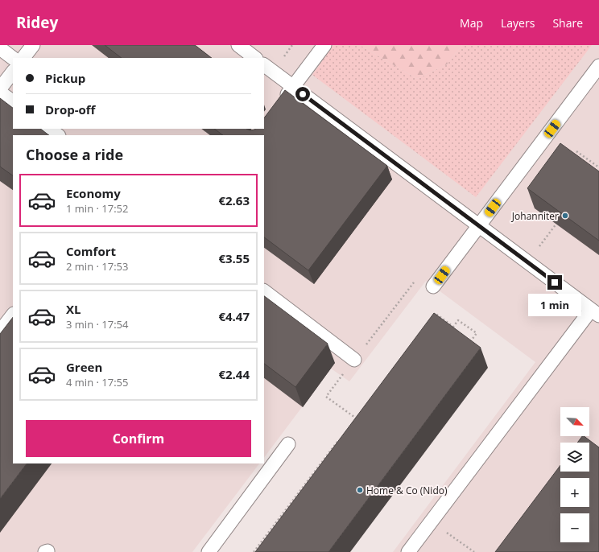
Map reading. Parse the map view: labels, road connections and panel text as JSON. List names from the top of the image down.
{
  "places": ["Johanniter", "Home & Co (Nido)"],
  "north": "bottom right",
  "page": {
    "header": "Ridey",
    "nav": ["Map", "Layers", "Share"],
    "banner": ["Pickup", "Drop-off"],
    "heading": "Choose a ride",
    "list": [
      {
        "name": "Economy",
        "note": "1 min · 17:52",
        "value": "€2.63"
      },
      {
        "name": "Comfort",
        "note": "2 min · 17:53",
        "value": "€3.55"
      },
      {
        "name": "XL",
        "note": "3 min · 17:54",
        "value": "€4.47"
      },
      {
        "name": "Green",
        "note": "4 min · 17:55",
        "value": "€2.44"
      }
    ],
    "bubble": "1 min",
    "map_buttons": ["+", "−"],
    "buttons": "Confirm"
  }
}
